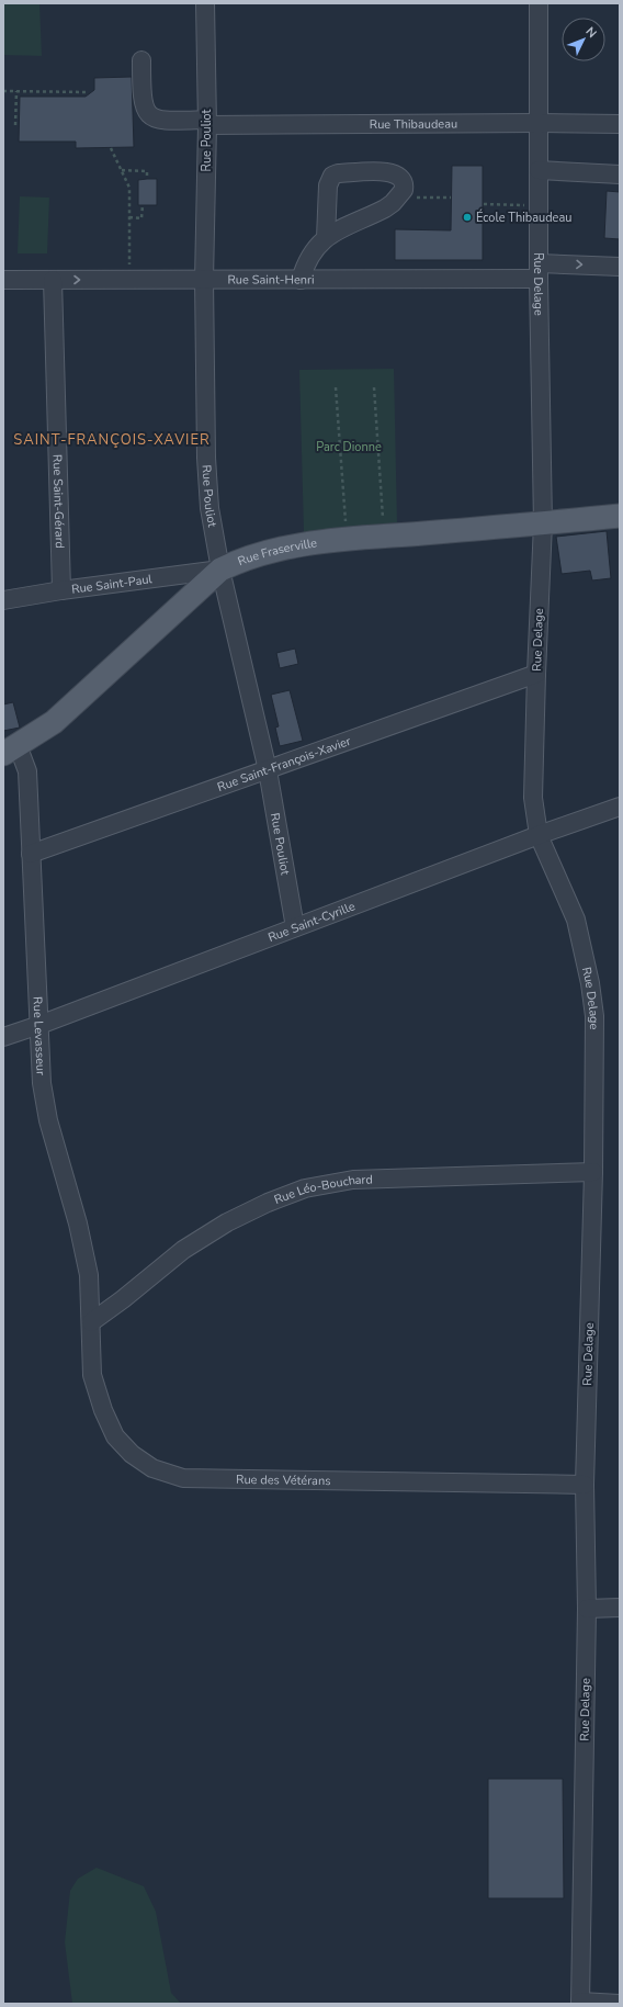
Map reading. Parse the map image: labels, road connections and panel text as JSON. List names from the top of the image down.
{
  "streets": {
    "main road": ["Rue Fraserville"],
    "street": [
      "Rue Thibaudeau",
      "Rue Pouliot",
      "Rue Saint-Henri",
      "Rue Delage",
      "Rue Saint-Gérard",
      "Rue Saint-Paul",
      "Rue Saint-François-Xavier",
      "Rue Saint-Cyrille",
      "Rue Levasseur",
      "Rue Léo-Bouchard",
      "Rue des Vétérans"
    ]
  },
  "crossings": [
    ["Rue Thibaudeau", "Rue Pouliot"],
    ["Rue Thibaudeau", "Rue Delage"],
    ["Rue Pouliot", "Rue Saint-Henri"],
    ["Rue Pouliot", "Rue Fraserville"],
    ["Rue Pouliot", "Rue Saint-Paul"],
    ["Rue Pouliot", "Rue Saint-François-Xavier"],
    ["Rue Pouliot", "Rue Saint-Cyrille"],
    ["Rue Saint-Henri", "Rue Delage"],
    ["Rue Saint-Henri", "Rue Saint-Gérard"],
    ["Rue Delage", "Rue Fraserville"],
    ["Rue Delage", "Rue Saint-François-Xavier"],
    ["Rue Delage", "Rue Saint-Cyrille"],
    ["Rue Delage", "Rue Léo-Bouchard"],
    ["Rue Delage", "Rue des Vétérans"],
    ["Rue Saint-Gérard", "Rue Saint-Paul"],
    ["Rue Fraserville", "Rue Saint-Paul"],
    ["Rue Fraserville", "Rue Levasseur"],
    ["Rue Saint-François-Xavier", "Rue Levasseur"],
    ["Rue Saint-Cyrille", "Rue Levasseur"],
    ["Rue Levasseur", "Rue Léo-Bouchard"],
    ["Rue Levasseur", "Rue des Vétérans"],
    ["Rue Léo-Bouchard", "Rue des Vétérans"]
  ],
  "districts": ["SAINT-FRANÇOIS-XAVIER"],
  "parks": ["Parc Dionne"],
  "places": ["École Thibaudeau"],
  "north": "top right"
}
